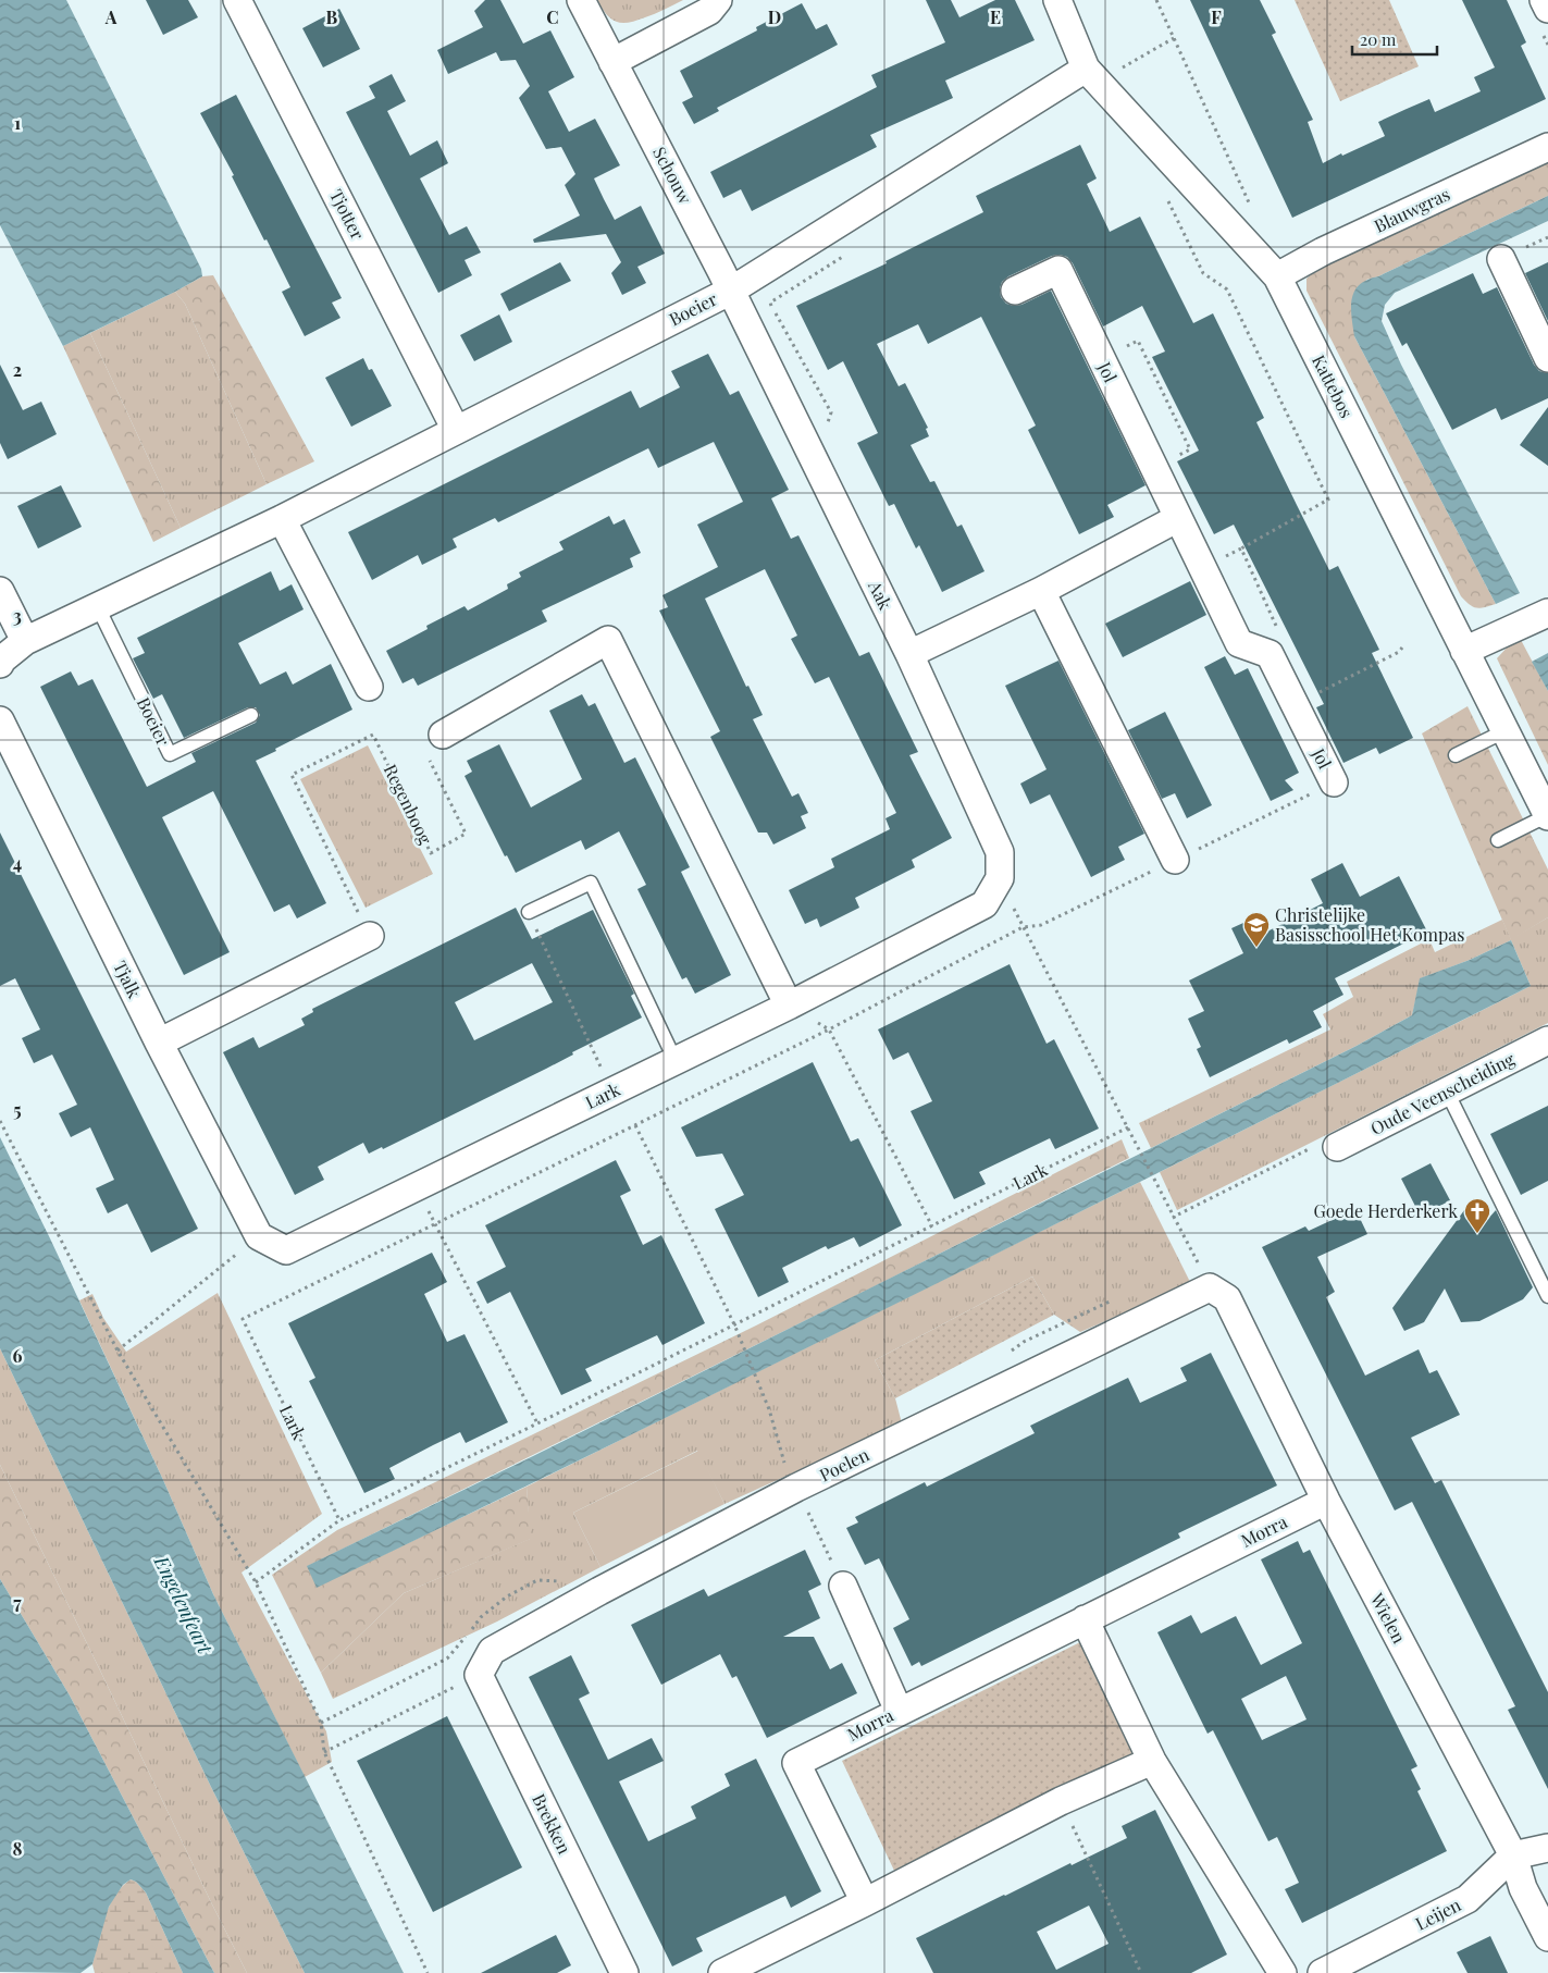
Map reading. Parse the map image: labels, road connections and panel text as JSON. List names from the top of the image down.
{
  "streets": {
    "street": [
      "Schouw",
      "Blauwgras",
      "Tjotter",
      "Boeier",
      "Jol",
      "Kattebos",
      "Aak",
      "Tjalk",
      "Oude Veenscheiding",
      "Lark",
      "Poelen",
      "Morra",
      "Wielen",
      "Brekken",
      "Leijen"
    ],
    "path": ["Regenboog"]
  },
  "crossings": [
    ["Schouw", "Boeier"],
    ["Schouw", "Aak"],
    ["Blauwgras", "Kattebos"],
    ["Tjotter", "Boeier"],
    ["Boeier", "Kattebos"],
    ["Boeier", "Aak"],
    ["Aak", "Lark"],
    ["Tjalk", "Lark"],
    ["Poelen", "Wielen"],
    ["Poelen", "Brekken"],
    ["Morra", "Wielen"],
    ["Wielen", "Leijen"]
  ],
  "water": ["Engelenfeart"],
  "places": {
    "school or university": ["Christelijke Basisschool Het Kompas"],
    "church": ["Goede Herderkerk"]
  },
  "scale_bar": "20 m",
  "grid": {
    "columns": [
      "A",
      "B",
      "C",
      "D",
      "E",
      "F"
    ],
    "rows": [
      "1",
      "2",
      "3",
      "4",
      "5",
      "6",
      "7",
      "8"
    ]
  }
}
